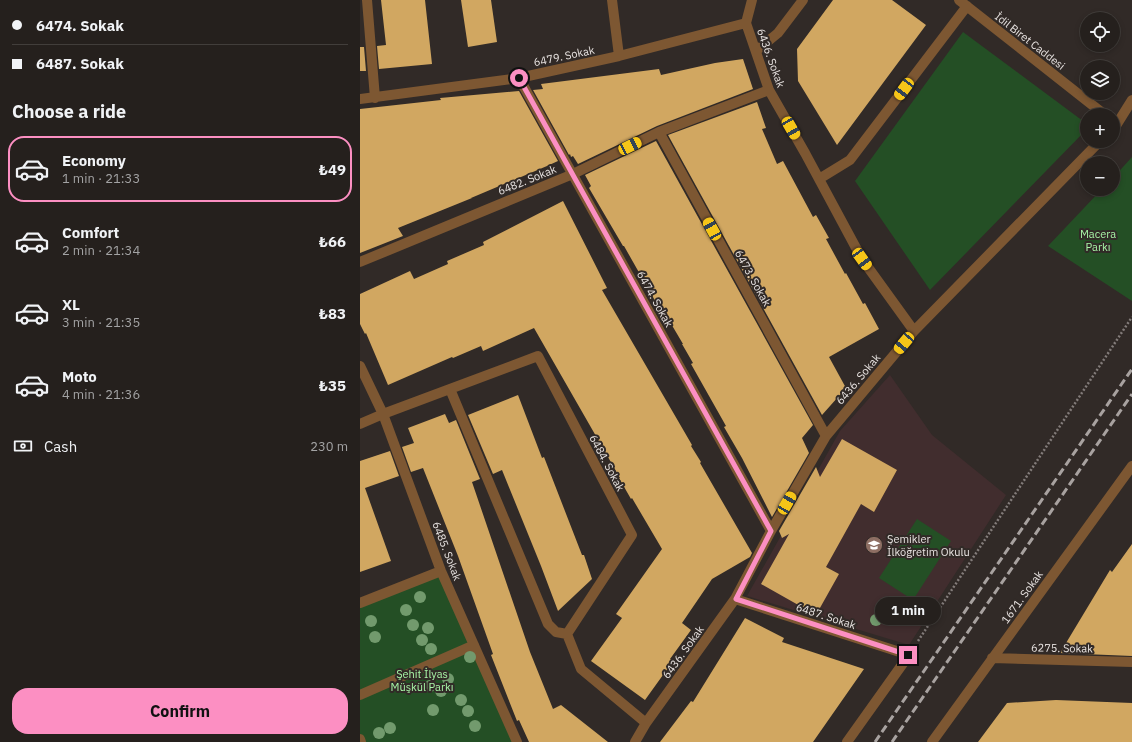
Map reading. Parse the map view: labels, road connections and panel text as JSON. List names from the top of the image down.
{
  "streets": {
    "street": [
      "İdil Biret Caddesi",
      "6479. Sokak",
      "6436. Sokak",
      "6482. Sokak",
      "6473. Sokak",
      "6474. Sokak",
      "6484. Sokak",
      "6485. Sokak",
      "1671. Sokak",
      "6487. Sokak",
      "6275. Sokak"
    ]
  },
  "crossings": [
    ["6479. Sokak", "6436. Sokak"],
    ["6479. Sokak", "6474. Sokak"],
    ["6436. Sokak", "6482. Sokak"],
    ["6436. Sokak", "6473. Sokak"],
    ["6436. Sokak", "6474. Sokak"],
    ["6436. Sokak", "6487. Sokak"],
    ["6482. Sokak", "6473. Sokak"],
    ["6482. Sokak", "6474. Sokak"],
    ["6484. Sokak", "6485. Sokak"],
    ["1671. Sokak", "6275. Sokak"]
  ],
  "parks": ["Macera Parkı", "Şehit İlyas Müşkül Parkı"],
  "places": {
    "school or university": ["Şemikler İlköğretim Okulu"]
  },
  "page": {
    "banner": ["6474. Sokak", "6487. Sokak"],
    "map_buttons": ["+", "−"],
    "heading": "Choose a ride",
    "list": [
      {
        "name": "Economy",
        "note": "1 min · 21:33",
        "value": "₺49"
      },
      {
        "name": "Comfort",
        "note": "2 min · 21:34",
        "value": "₺66"
      },
      {
        "name": "XL",
        "note": "3 min · 21:35",
        "value": "₺83"
      },
      {
        "name": "Moto",
        "note": "4 min · 21:36",
        "value": "₺35"
      }
    ],
    "pay": ["Cash", "230 m"],
    "bubble": "1 min",
    "buttons": "Confirm"
  }
}
